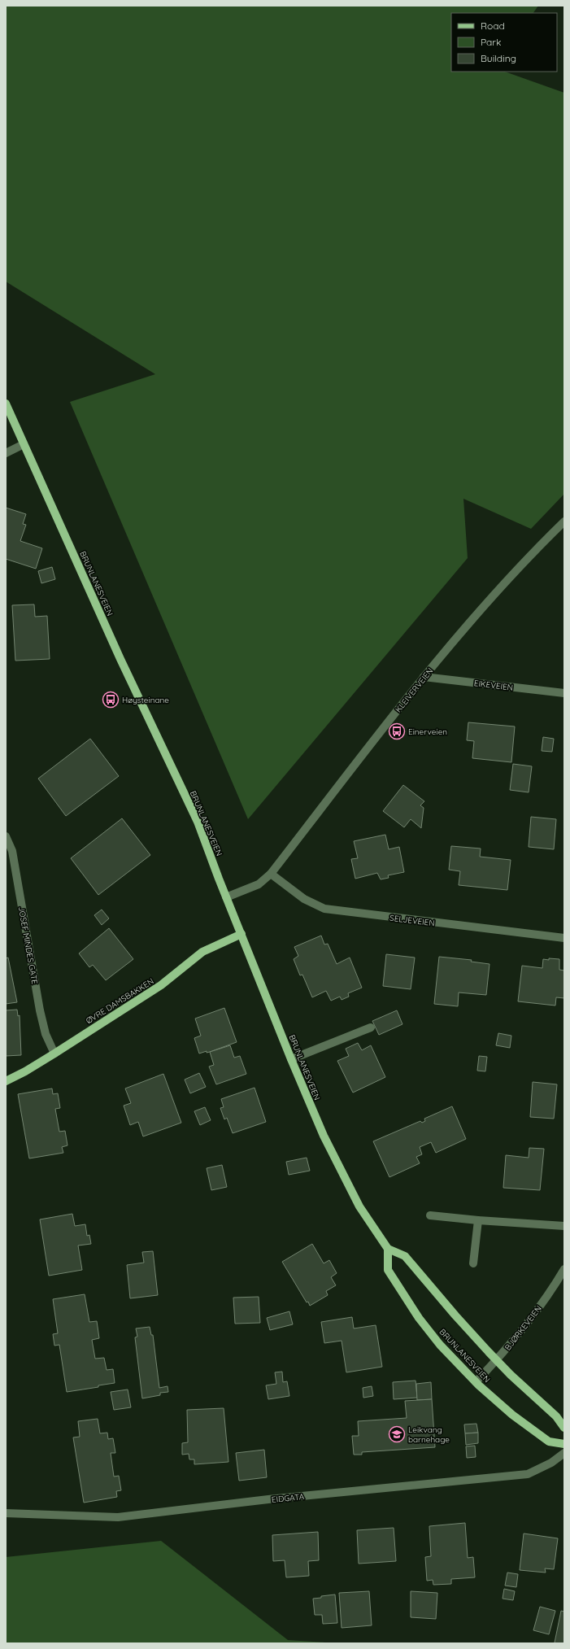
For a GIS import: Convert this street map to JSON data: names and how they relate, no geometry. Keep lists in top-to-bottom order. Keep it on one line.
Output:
{"streets":{"main road":["BRUNLANESVEIEN","ØVRE DAMSBAKKEN"],"street":["EIKEVEIEN","KLEIVERVEIEN","SELJEVEIEN","JOSEF MINDES GATE","BJØRKEVEIEN","EIDGATA"]},"crossings":[["BRUNLANESVEIEN","KLEIVERVEIEN"],["BRUNLANESVEIEN","ØVRE DAMSBAKKEN"],["BRUNLANESVEIEN","BJØRKEVEIEN"],["EIKEVEIEN","KLEIVERVEIEN"],["KLEIVERVEIEN","SELJEVEIEN"],["JOSEF MINDES GATE","ØVRE DAMSBAKKEN"]],"places":{"bus stop":["Høysteinane","Einerveien"],"school or university":["Leikvang barnehage"]},"legend":["Road","Park","Building"]}
